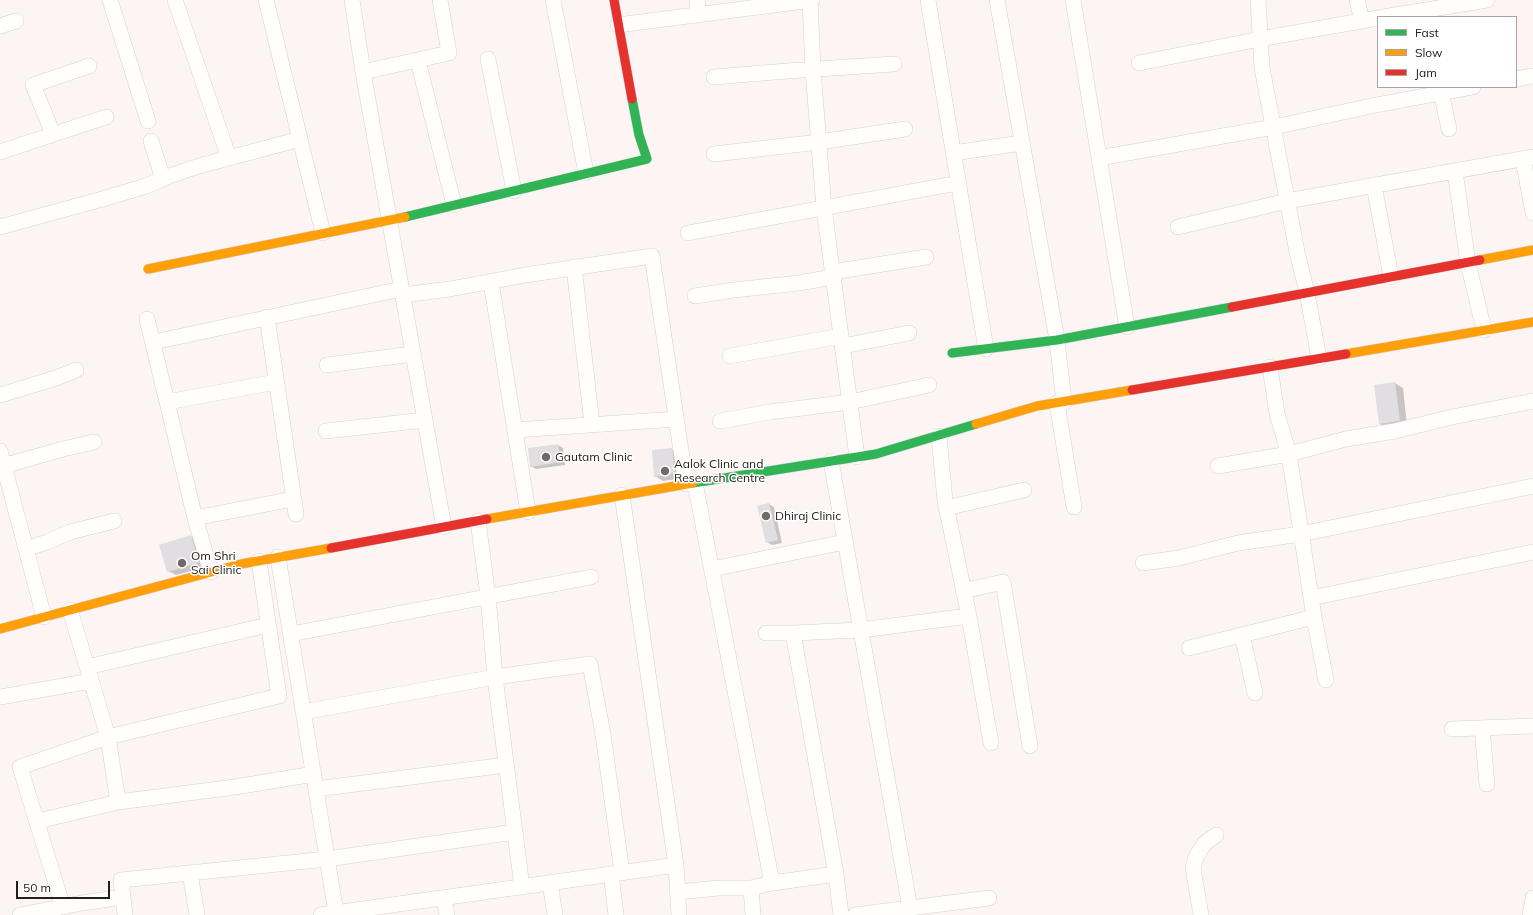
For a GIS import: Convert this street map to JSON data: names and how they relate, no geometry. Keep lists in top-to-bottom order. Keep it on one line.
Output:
{"places":["Gautam Clinic","Aalok Clinic and Research Centre","Dhiraj Clinic","Om Shri Sai Clinic"],"legend":["Fast","Slow","Jam"],"scale_bar":"50 m"}
